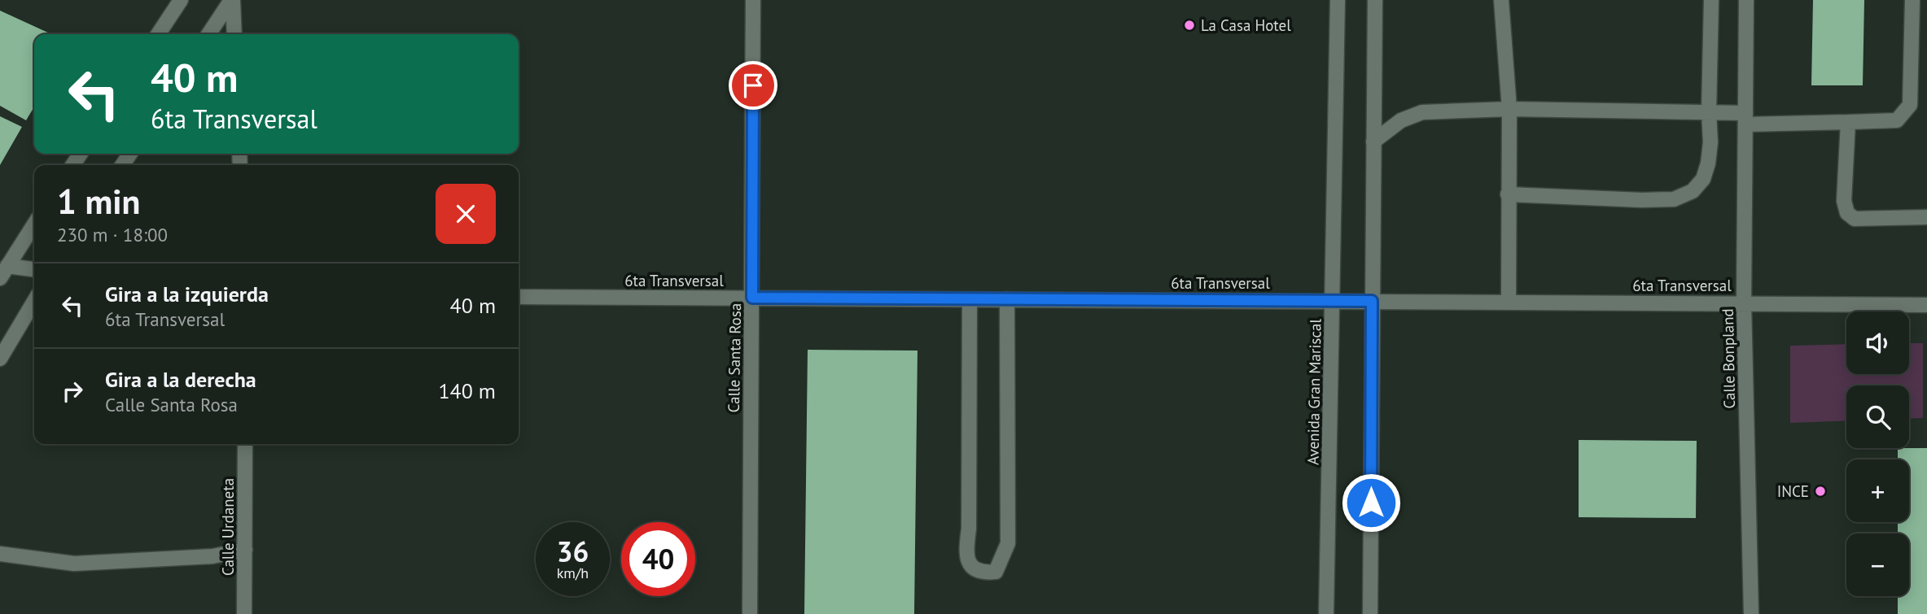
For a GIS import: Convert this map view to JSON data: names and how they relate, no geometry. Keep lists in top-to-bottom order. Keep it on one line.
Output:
{"streets":{"street":["6ta Transversal","Calle Santa Rosa","Calle Bonpland","Avenida Gran Mariscal","Calle Urdaneta"]},"crossings":[["6ta Transversal","Calle Santa Rosa"],["6ta Transversal","Calle Bonpland"],["6ta Transversal","Avenida Gran Mariscal"]],"places":["La Casa Hotel","INCE"],"page":{"turn":["40 m","6ta Transversal"],"heading":["1 min","230 m · 18:00"],"list":[{"name":"Gira a la izquierda","note":"6ta Transversal","value":"40 m"},{"name":"Gira a la derecha","note":"Calle Santa Rosa","value":"140 m"}],"map_buttons":["+","−"],"speed":"36 km/h","limit":"40"}}
